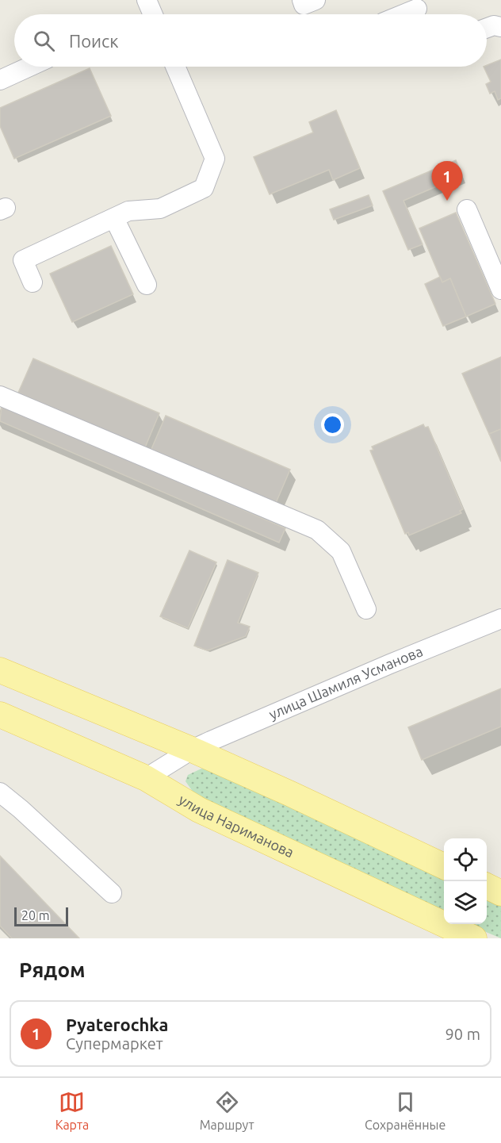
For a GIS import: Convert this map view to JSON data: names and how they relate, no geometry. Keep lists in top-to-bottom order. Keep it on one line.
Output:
{"streets":{"main road":["улица Нариманова"],"street":["улица Шамиля Усманова"]},"crossings":[["улица Шамиля Усманова","улица Нариманова"]],"scale_bar":"20 m","page":{"search":"Поиск","pins":"1","scale":"20 m","heading":"Рядом","list":[{"mark":"1","name":"Pyaterochka","note":"Супермаркет","value":"90 m"}],"nav":["Карта","Маршрут","Сохранённые"]}}
